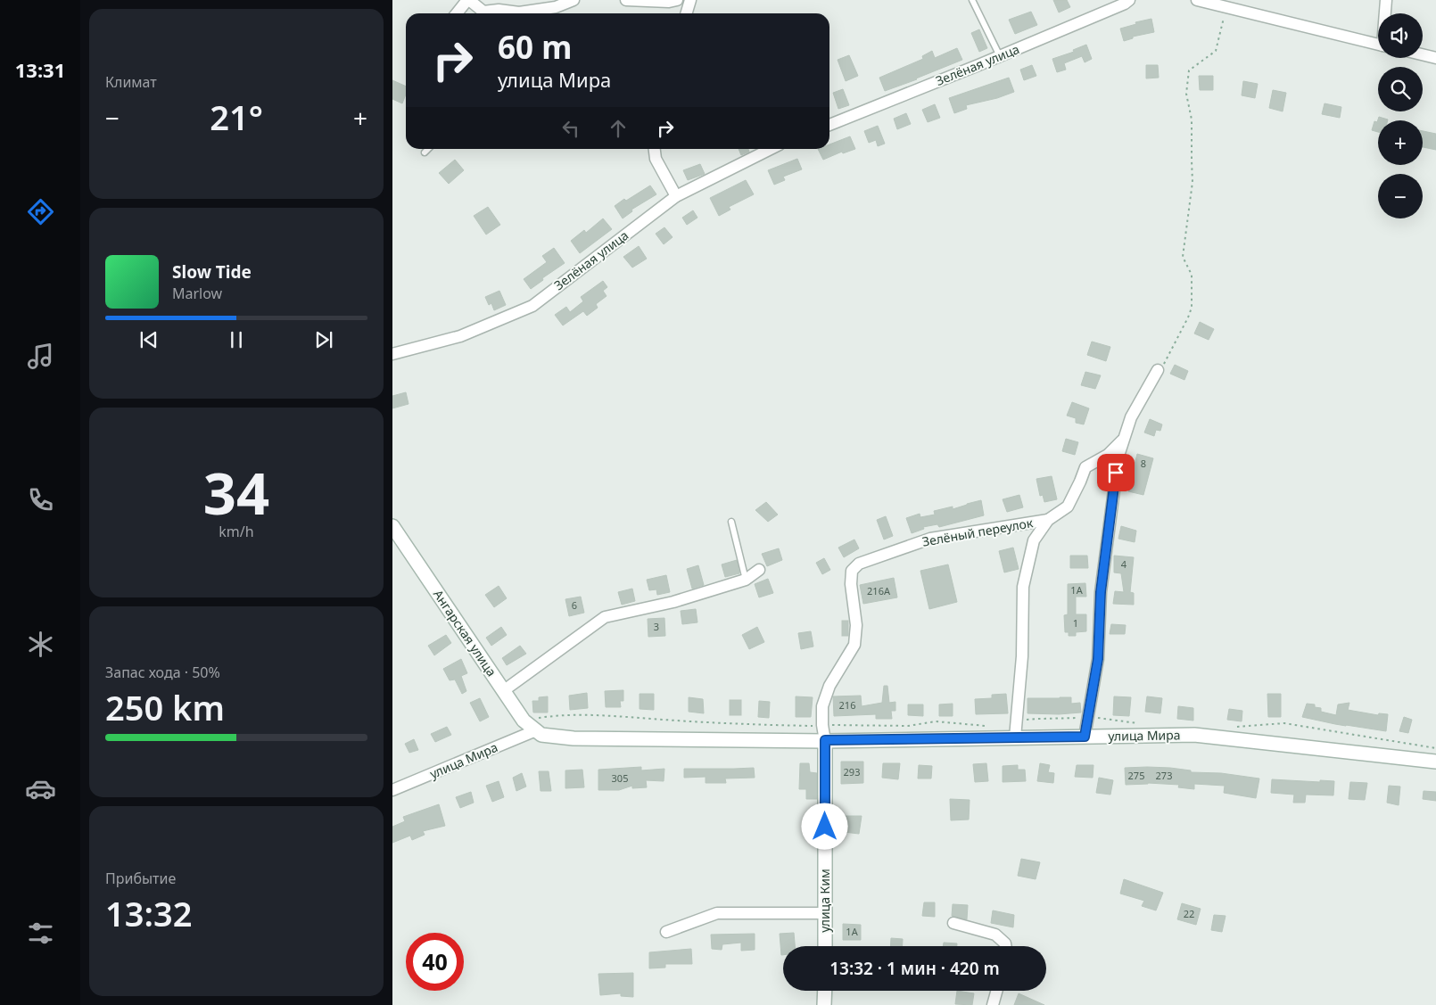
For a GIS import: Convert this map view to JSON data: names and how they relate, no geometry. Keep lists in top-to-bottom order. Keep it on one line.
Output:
{"streets":{"street":["Зелёная улица","Зелёный переулок","Ангарская улица","улица Мира","улица Ким"]},"crossings":[["Зелёный переулок","улица Мира"],["Зелёный переулок","улица Ким"],["Ангарская улица","улица Мира"],["улица Мира","улица Ким"]],"house_numbers":["8","4","1А","216А","6","1","3","216","293","275","273","305","22","1А"],"page":{"tabs":"13:31","tile":["Климат",["34","km/h"],["Запас хода · 50%","250 km"],["Прибытие","13:32"]],"map_buttons":["+","−"],"turn":["60 m","улица Мира"],"heat":["−","21°","+"],"song":["Slow Tide","Marlow"],"limit":"40","trip":"13:32 · 1 мин · 420 m"}}
